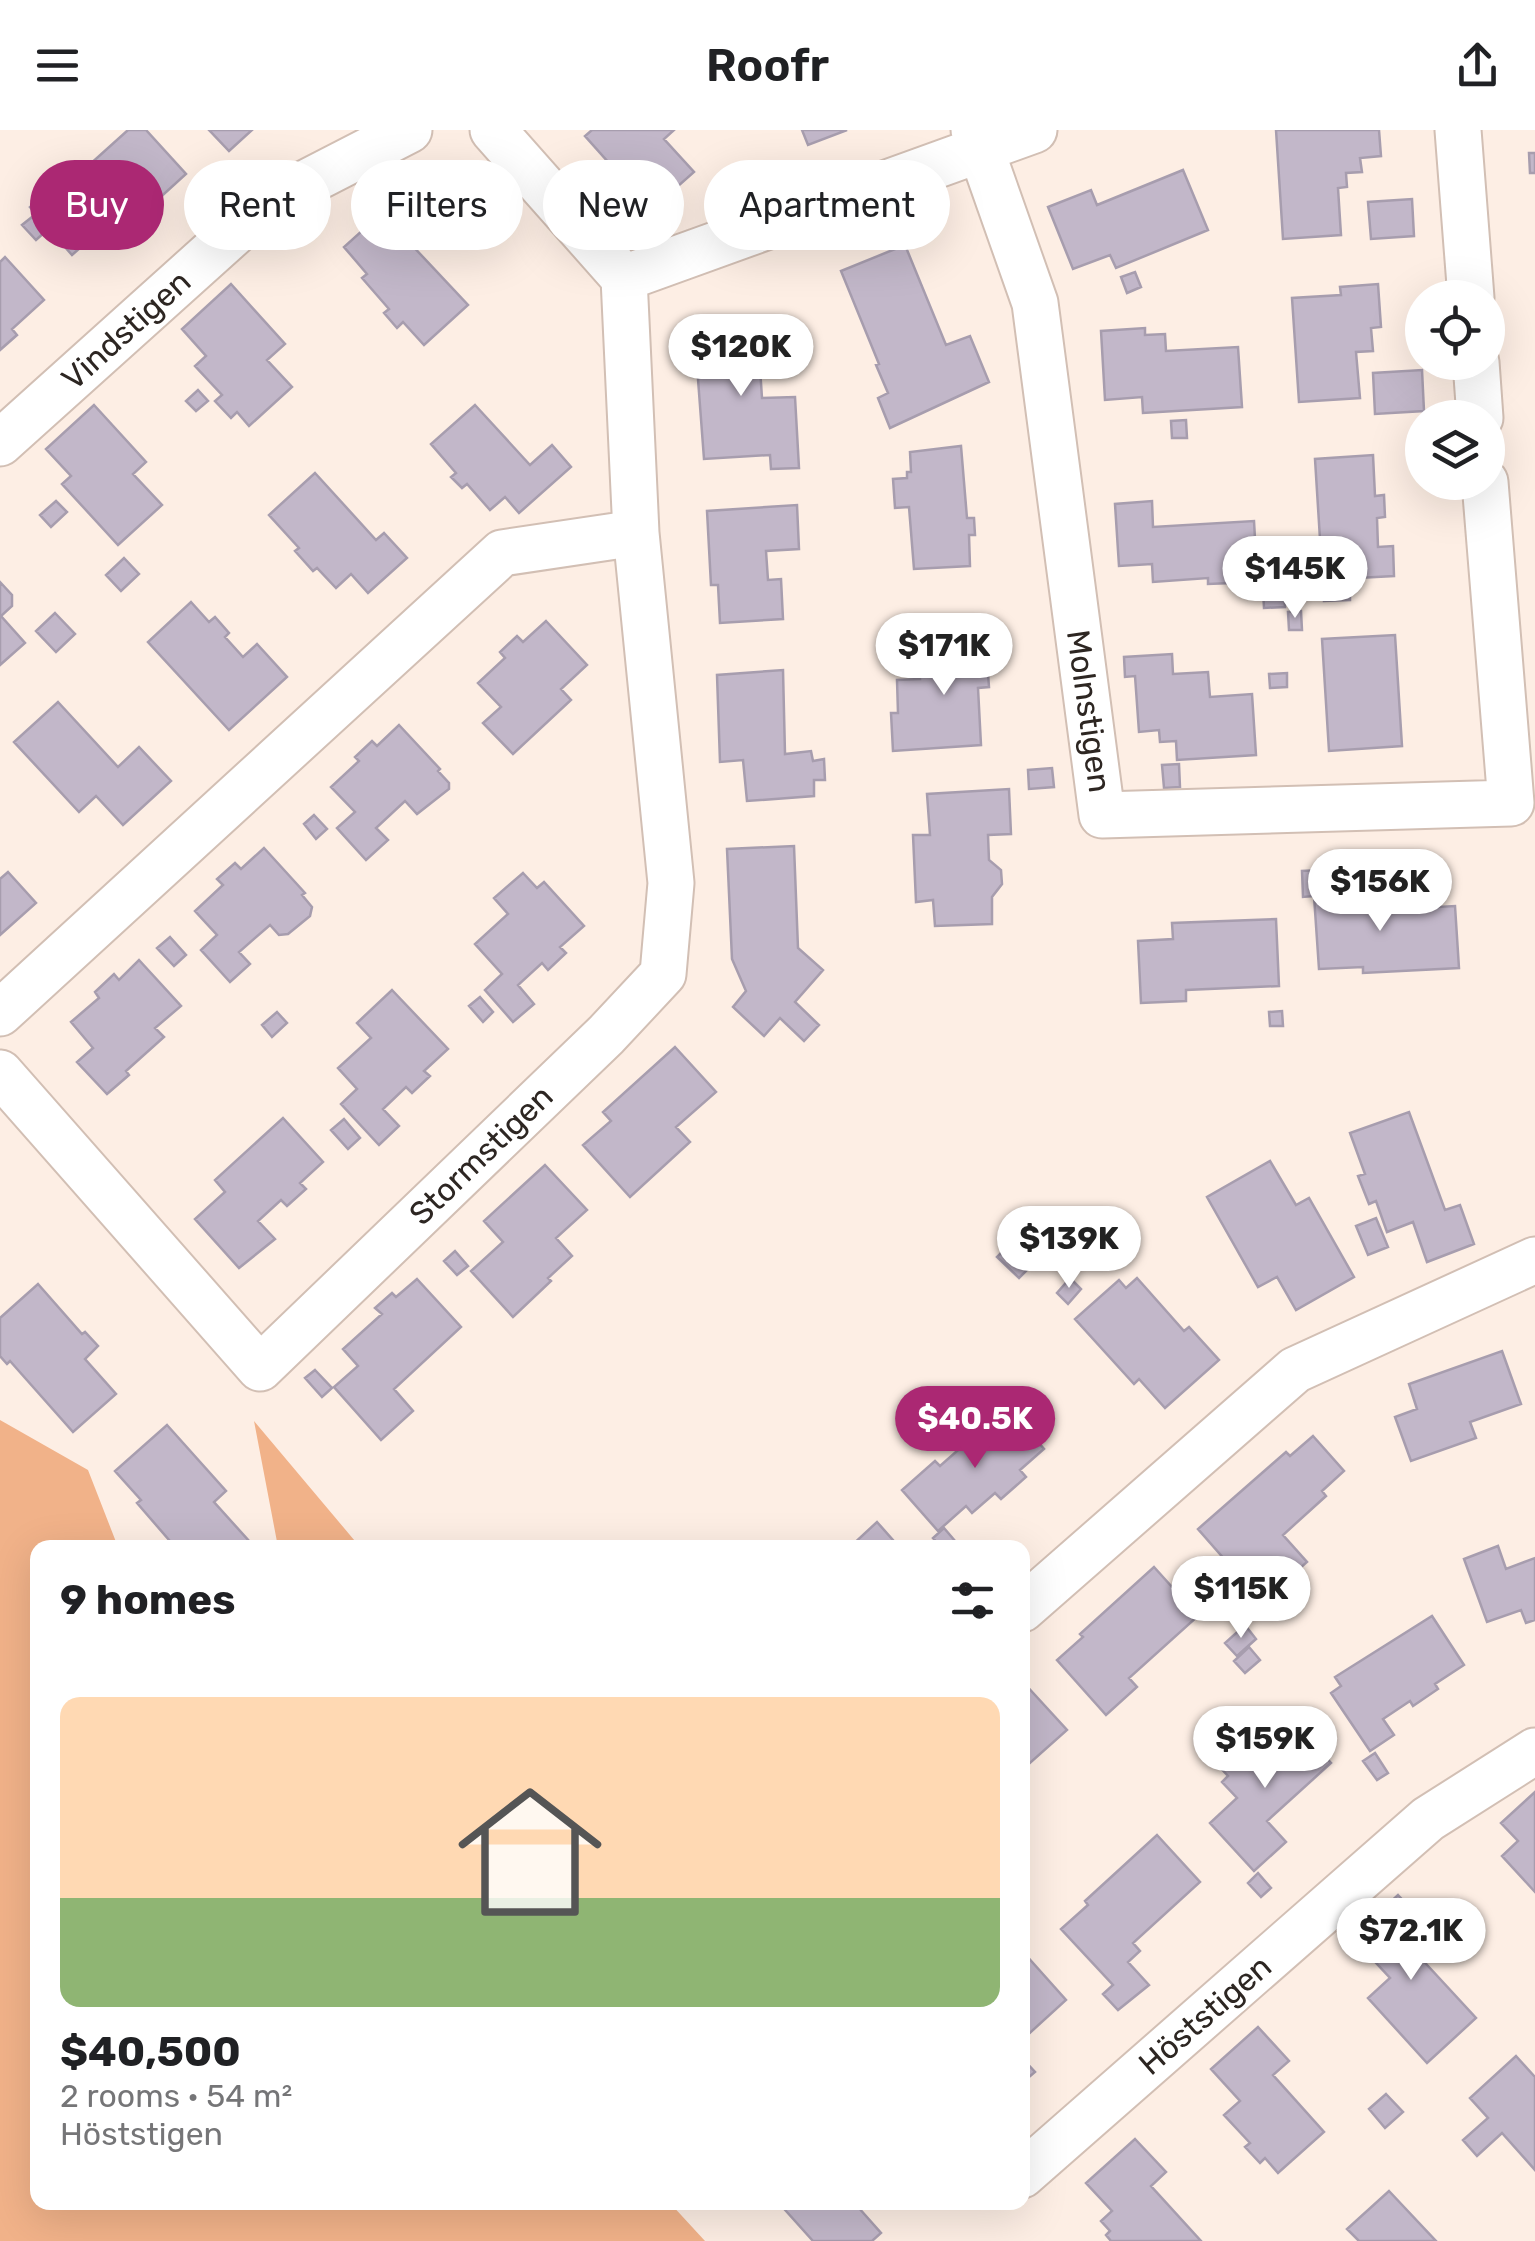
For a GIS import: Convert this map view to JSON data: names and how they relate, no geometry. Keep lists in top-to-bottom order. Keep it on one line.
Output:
{"streets":{"street":["Vindstigen","Molnstigen","Stormstigen","Höststigen"]},"page":{"header":"Roofr","chip":["Buy","Rent","Filters","New","Apartment"],"price":["$120K","$145K","$171K","$156K","$139K","$40.5K","$115K","$159K","$72.1K"],"heading":"9 homes","list":[{"name":"$40,500","note":"2 rooms · 54 m² · Höststigen"}]}}
